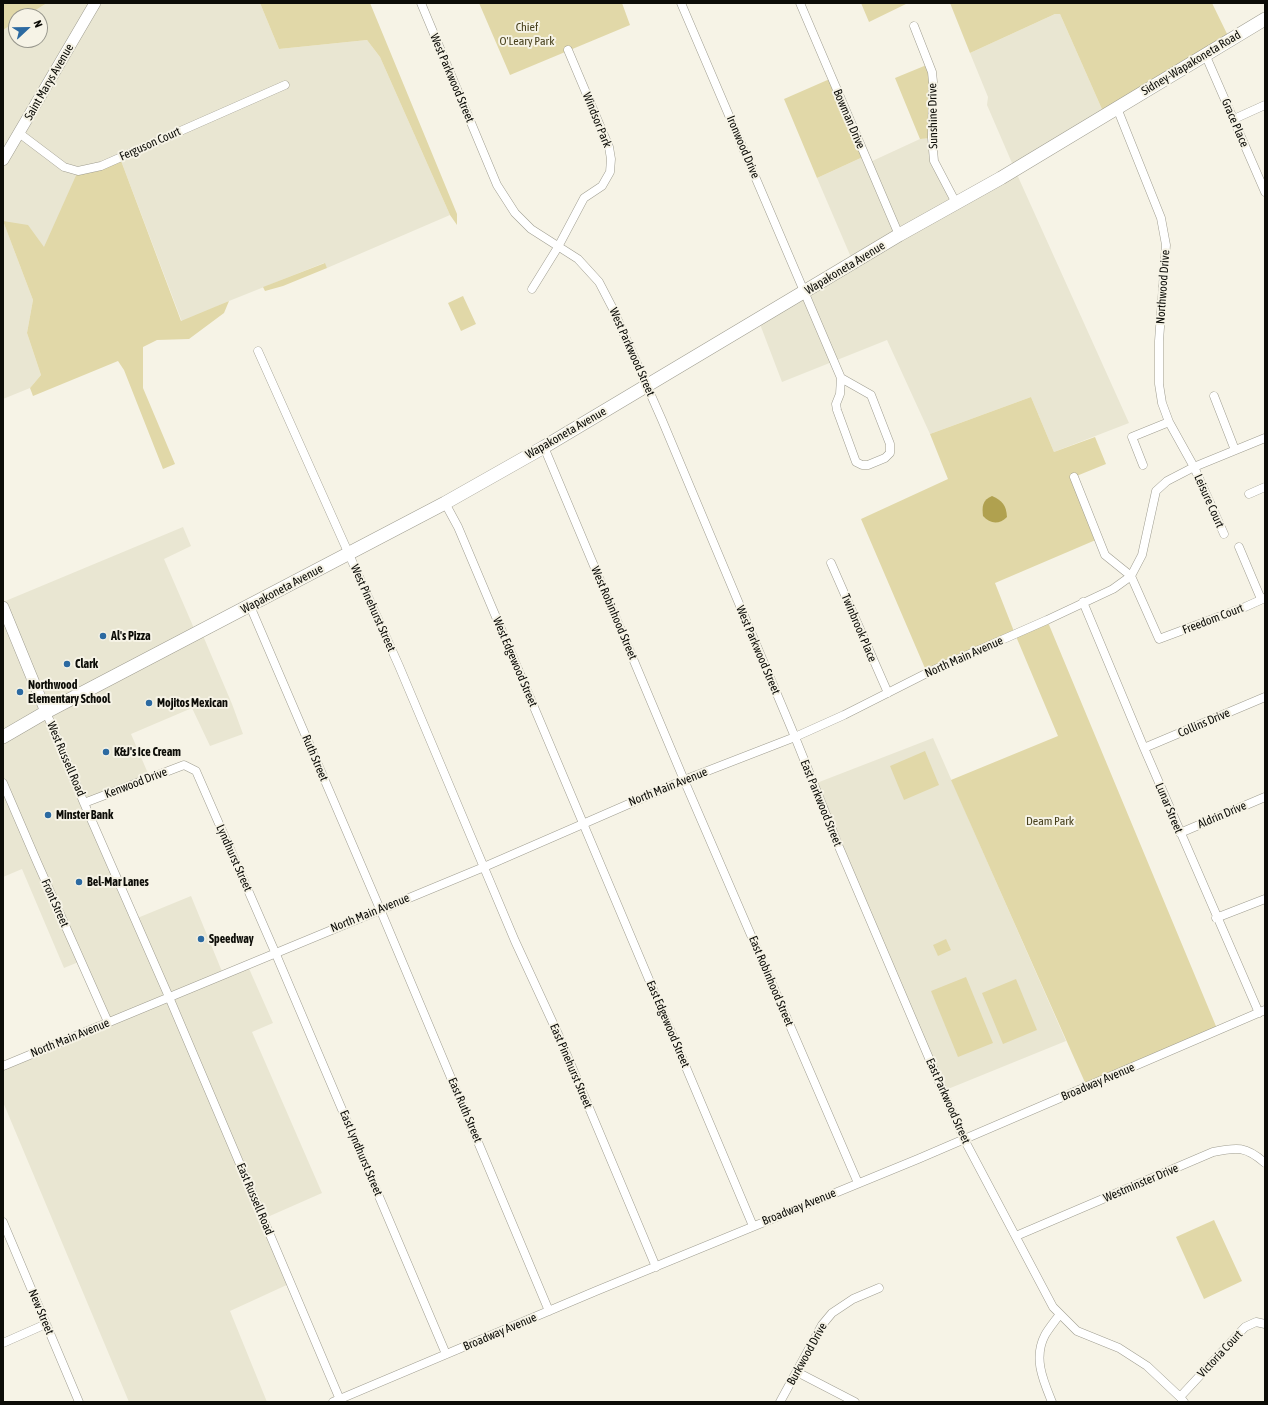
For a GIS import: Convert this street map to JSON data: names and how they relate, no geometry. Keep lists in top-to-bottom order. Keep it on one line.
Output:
{"streets":{"main road":["Sidney-Wapakoneta Road","Saint Marys Avenue","Wapakoneta Avenue","West Russell Road"],"street":["West Parkwood Street","Sunshine Drive","Bowman Drive","Windsor Park","Grace Place","Ferguson Court","Ironwood Drive","Northwood Drive","Leisure Court","West Pinehurst Street","West Robinhood Street","Freedom Court","Twinbrook Place","North Main Avenue","West Edgewood Street","Collins Drive","Ruth Street","Kenwood Drive","East Parkwood Street","Lunar Street","Aldrin Drive","Lyndhurst Street","Front Street","East Robinhood Street","East Edgewood Street","East Pinehurst Street","Broadway Avenue","East Ruth Street","East Lyndhurst Street","Westminster Drive","East Russell Road","New Street","Burkwood Drive","Victoria Court"]},"crossings":[["Sidney-Wapakoneta Road","Grace Place"],["Sidney-Wapakoneta Road","Wapakoneta Avenue"],["Sidney-Wapakoneta Road","Northwood Drive"],["West Parkwood Street","Windsor Park"],["West Parkwood Street","Wapakoneta Avenue"],["West Parkwood Street","North Main Avenue"],["West Parkwood Street","East Parkwood Street"],["Saint Marys Avenue","Ferguson Court"],["Sunshine Drive","Wapakoneta Avenue"],["Bowman Drive","Wapakoneta Avenue"],["Ironwood Drive","Wapakoneta Avenue"],["Wapakoneta Avenue","Northwood Drive"],["Wapakoneta Avenue","West Pinehurst Street"],["Wapakoneta Avenue","West Robinhood Street"],["Wapakoneta Avenue","West Edgewood Street"],["Wapakoneta Avenue","Ruth Street"],["Wapakoneta Avenue","West Russell Road"],["Northwood Drive","Leisure Court"],["Northwood Drive","North Main Avenue"],["Leisure Court","North Main Avenue"],["West Pinehurst Street","North Main Avenue"],["West Pinehurst Street","East Pinehurst Street"],["West Robinhood Street","North Main Avenue"],["West Robinhood Street","East Robinhood Street"],["Freedom Court","North Main Avenue"],["Twinbrook Place","North Main Avenue"],["North Main Avenue","West Edgewood Street"],["North Main Avenue","Ruth Street"],["North Main Avenue","West Russell Road"],["North Main Avenue","East Parkwood Street"],["North Main Avenue","Lunar Street"],["North Main Avenue","Lyndhurst Street"],["North Main Avenue","Front Street"],["North Main Avenue","East Robinhood Street"],["North Main Avenue","East Edgewood Street"],["North Main Avenue","East Pinehurst Street"],["North Main Avenue","East Ruth Street"],["North Main Avenue","East Lyndhurst Street"],["North Main Avenue","East Russell Road"],["West Edgewood Street","East Edgewood Street"],["Collins Drive","Lunar Street"],["Ruth Street","East Ruth Street"],["West Russell Road","Kenwood Drive"],["West Russell Road","East Russell Road"],["Kenwood Drive","Lyndhurst Street"],["East Parkwood Street","Broadway Avenue"],["East Parkwood Street","Westminster Drive"],["East Parkwood Street","Victoria Court"],["Lunar Street","Aldrin Drive"],["Lunar Street","Broadway Avenue"],["Lyndhurst Street","East Lyndhurst Street"],["East Robinhood Street","Broadway Avenue"],["East Edgewood Street","Broadway Avenue"],["East Pinehurst Street","Broadway Avenue"],["Broadway Avenue","East Ruth Street"],["Broadway Avenue","East Lyndhurst Street"],["Broadway Avenue","East Russell Road"]],"parks":["Chief O'Leary Park","Deam Park"],"places":["Al's Pizza","Clark","Northwood Elementary School","Mojitos Mexican","K&J's Ice Cream","Minster Bank","Bel-Mar Lanes","Speedway"],"north":"right"}
